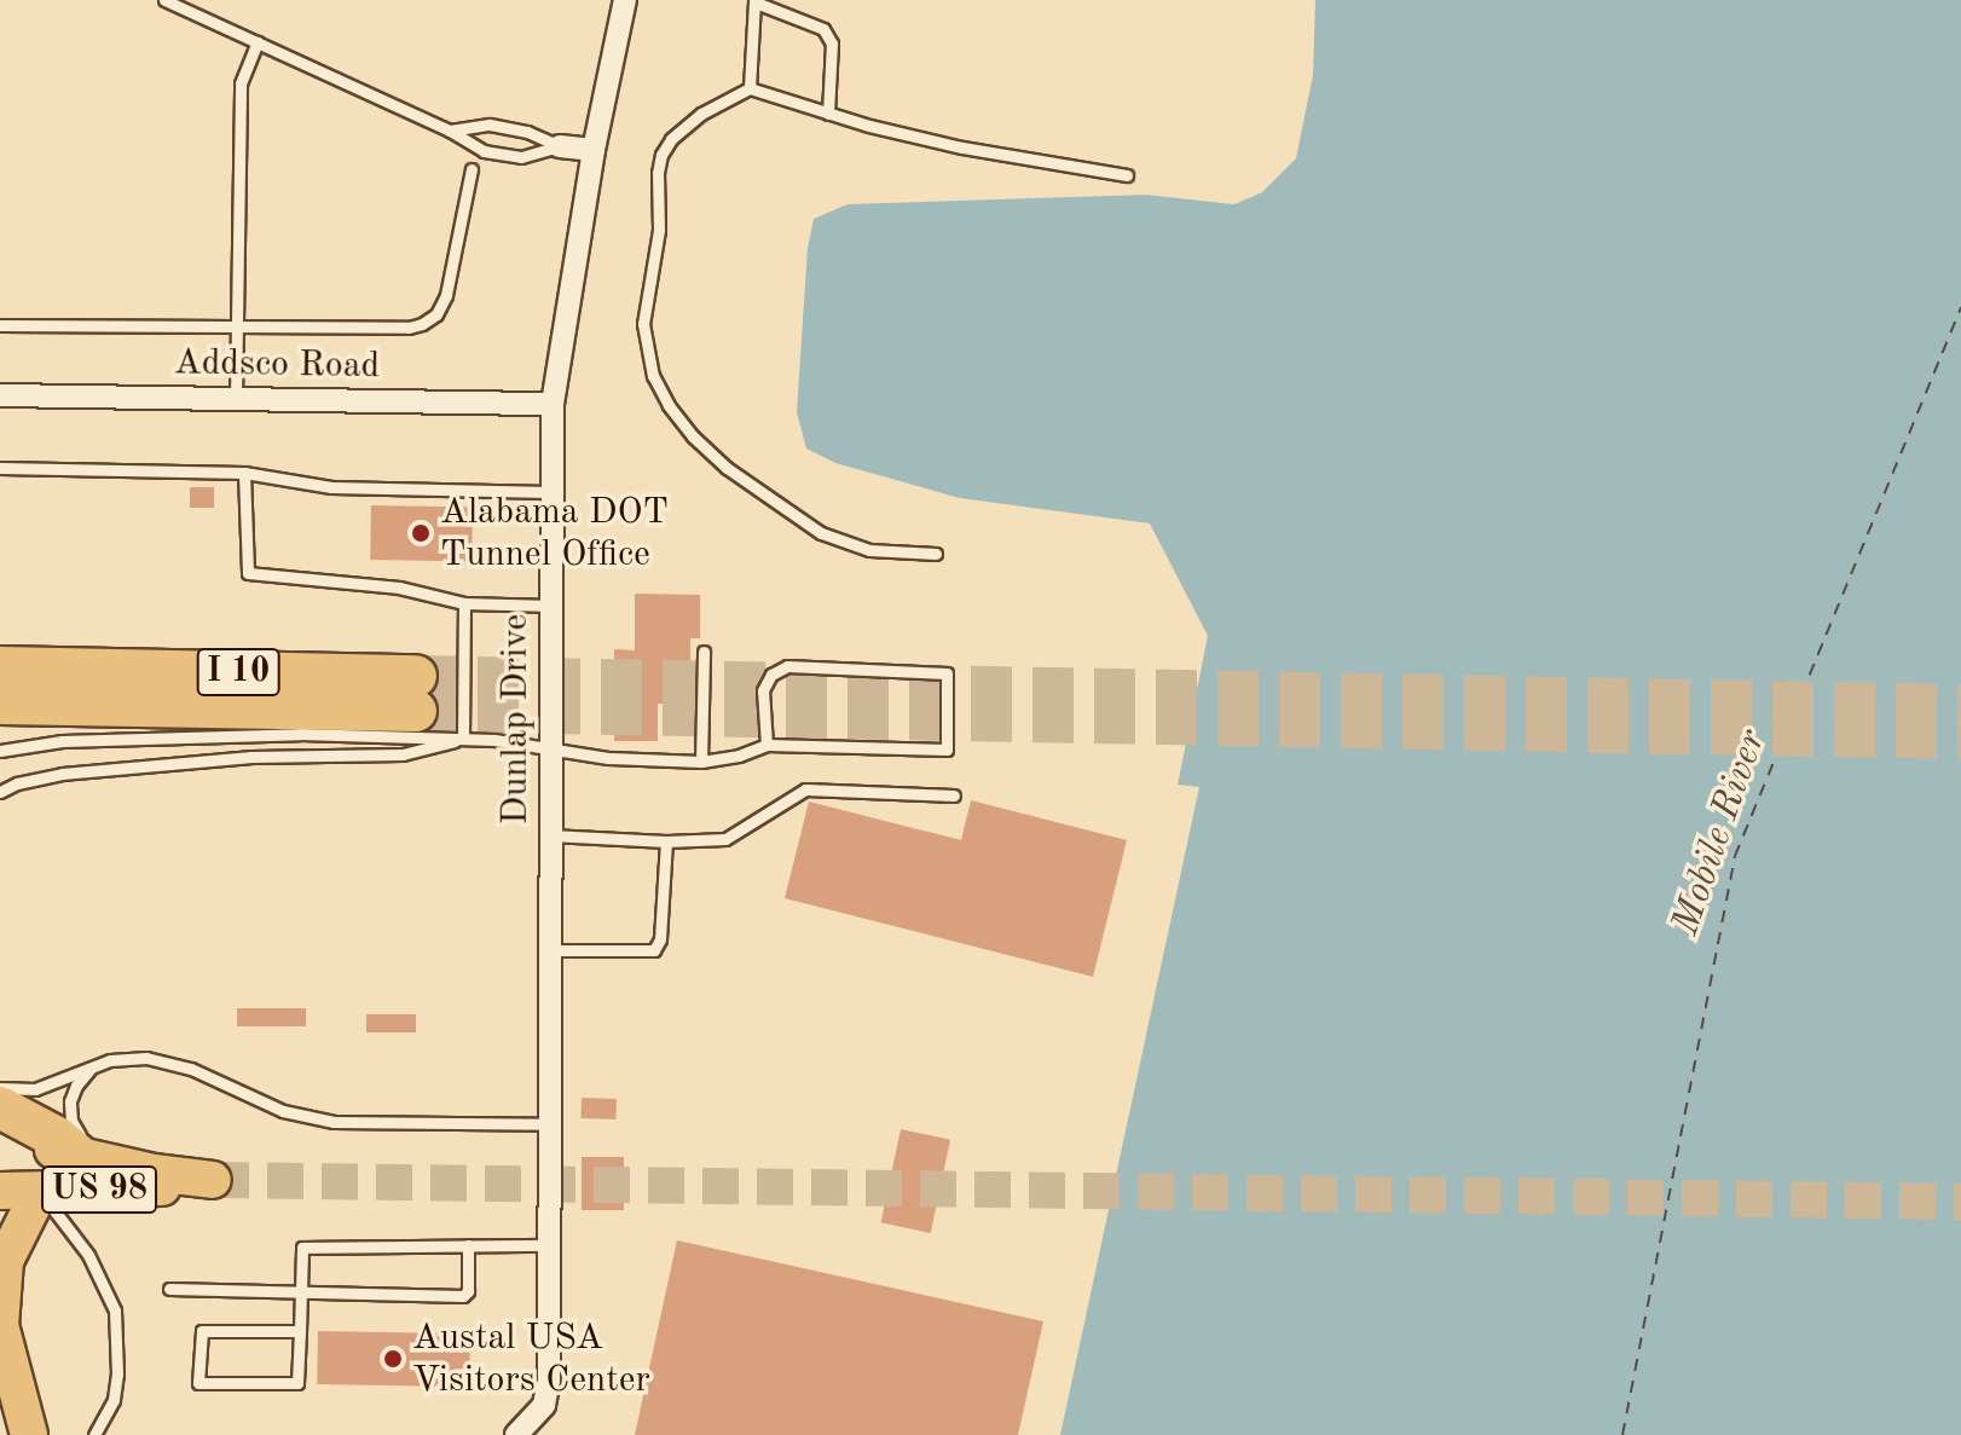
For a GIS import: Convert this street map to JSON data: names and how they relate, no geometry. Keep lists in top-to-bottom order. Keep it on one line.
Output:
{"streets":{"highway":["I 10"],"main road":["US 98"],"street":["Addsco Road","Dunlap Drive"]},"crossings":[["Addsco Road","Dunlap Drive"]],"water":["Mobile River"],"places":["Alabama DOT Tunnel Office","Austal USA Visitors Center"]}
